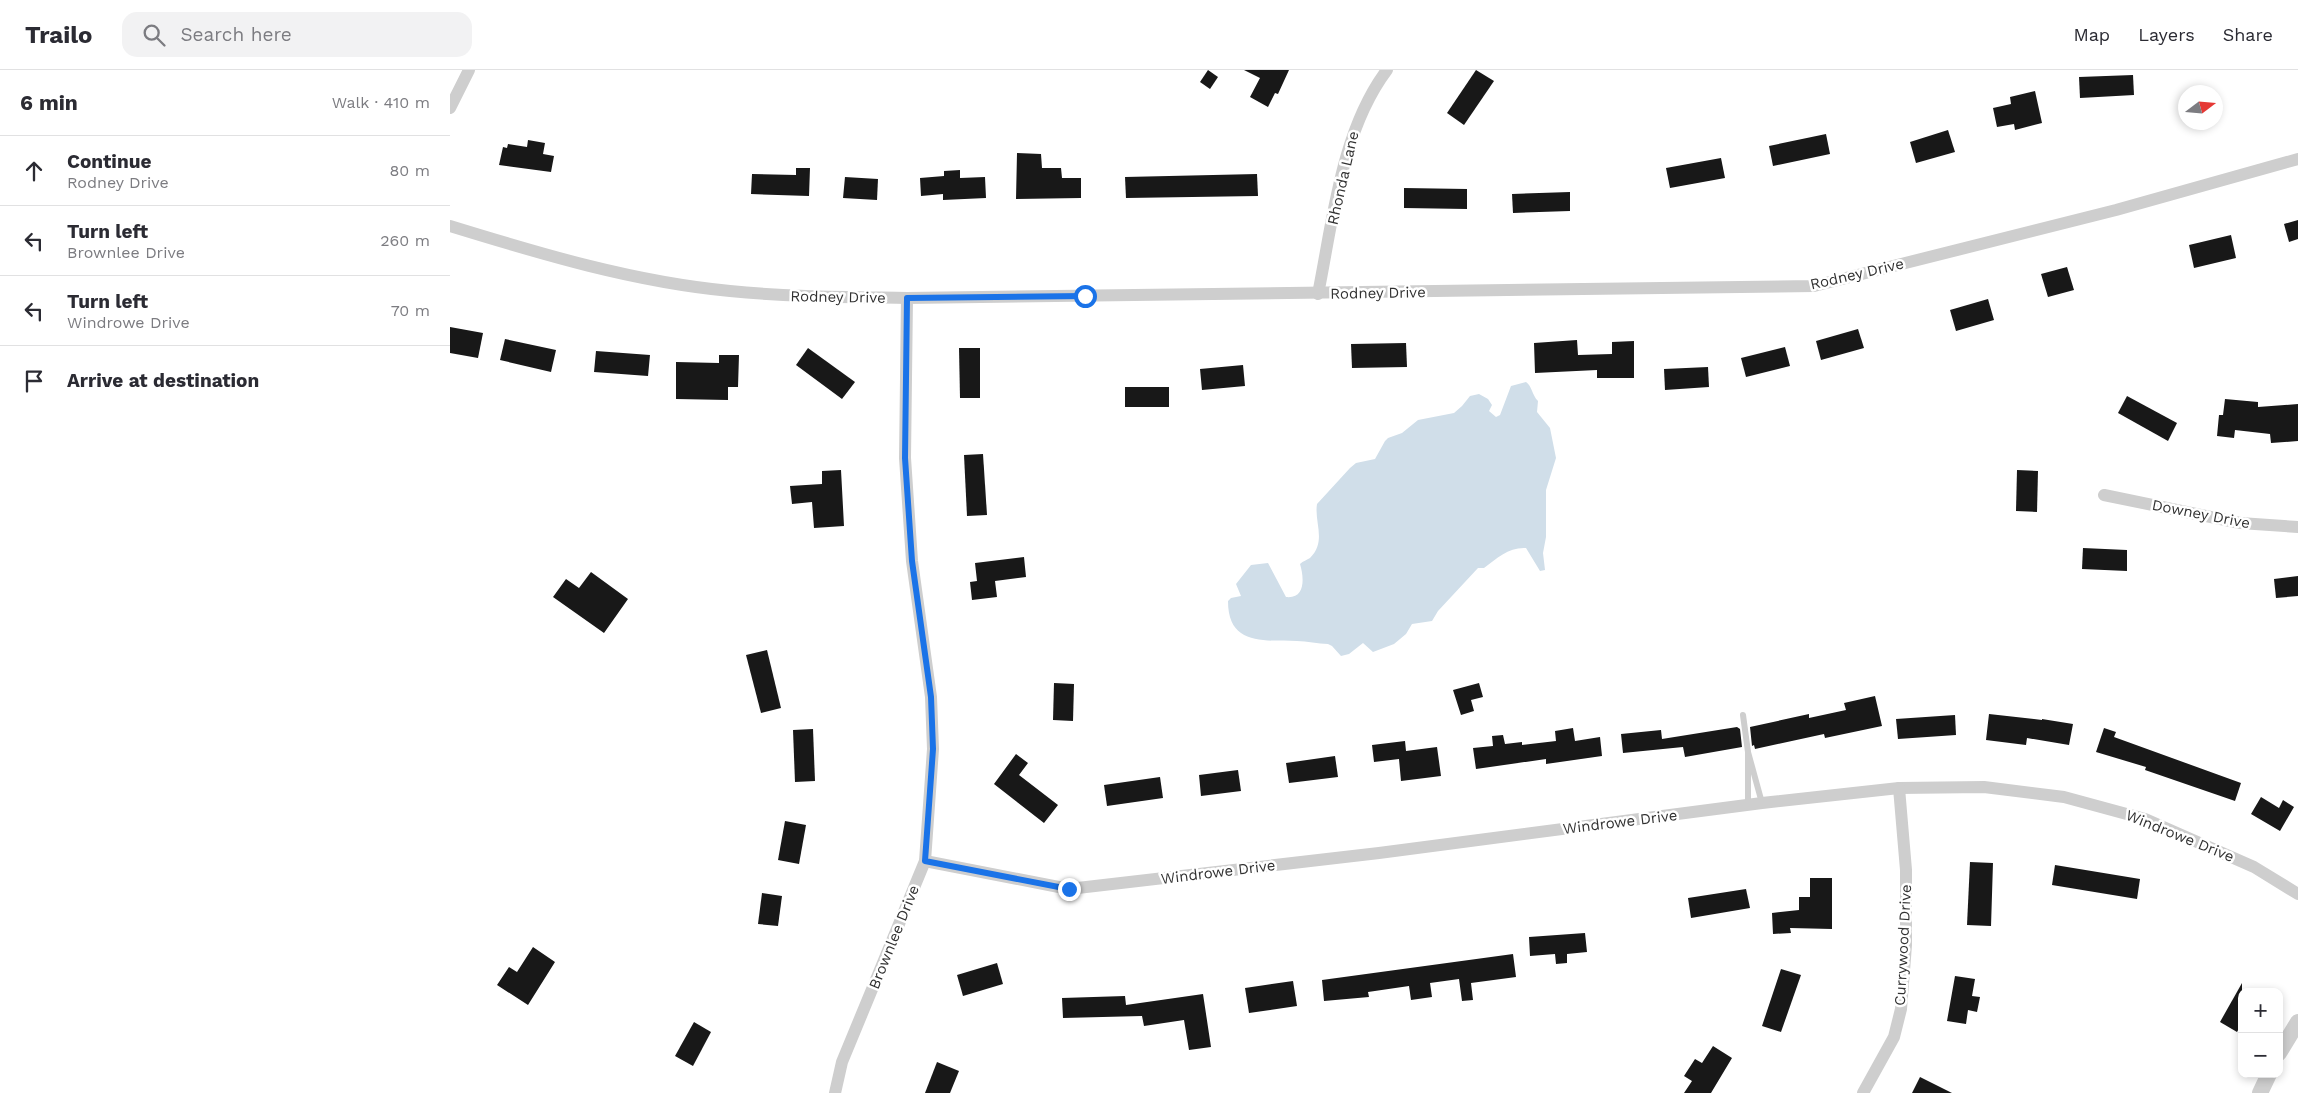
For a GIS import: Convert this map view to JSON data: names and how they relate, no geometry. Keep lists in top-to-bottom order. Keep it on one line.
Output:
{"streets":{"street":["Rhonda Lane","Rodney Drive","Downey Drive","Windrowe Drive","Brownlee Drive","Currywood Drive"]},"crossings":[["Rhonda Lane","Rodney Drive"],["Rodney Drive","Brownlee Drive"],["Windrowe Drive","Brownlee Drive"],["Windrowe Drive","Currywood Drive"]],"north":"right","page":{"header":"Trailo","search":"Search here","nav":["Map","Layers","Share"],"heading":["6 min","Walk · 410 m"],"list":[["Continue","Rodney Drive","80 m"],["Turn left","Brownlee Drive","260 m"],["Turn left","Windrowe Drive","70 m"],"Arrive at destination"],"map_buttons":["+","−"]}}
